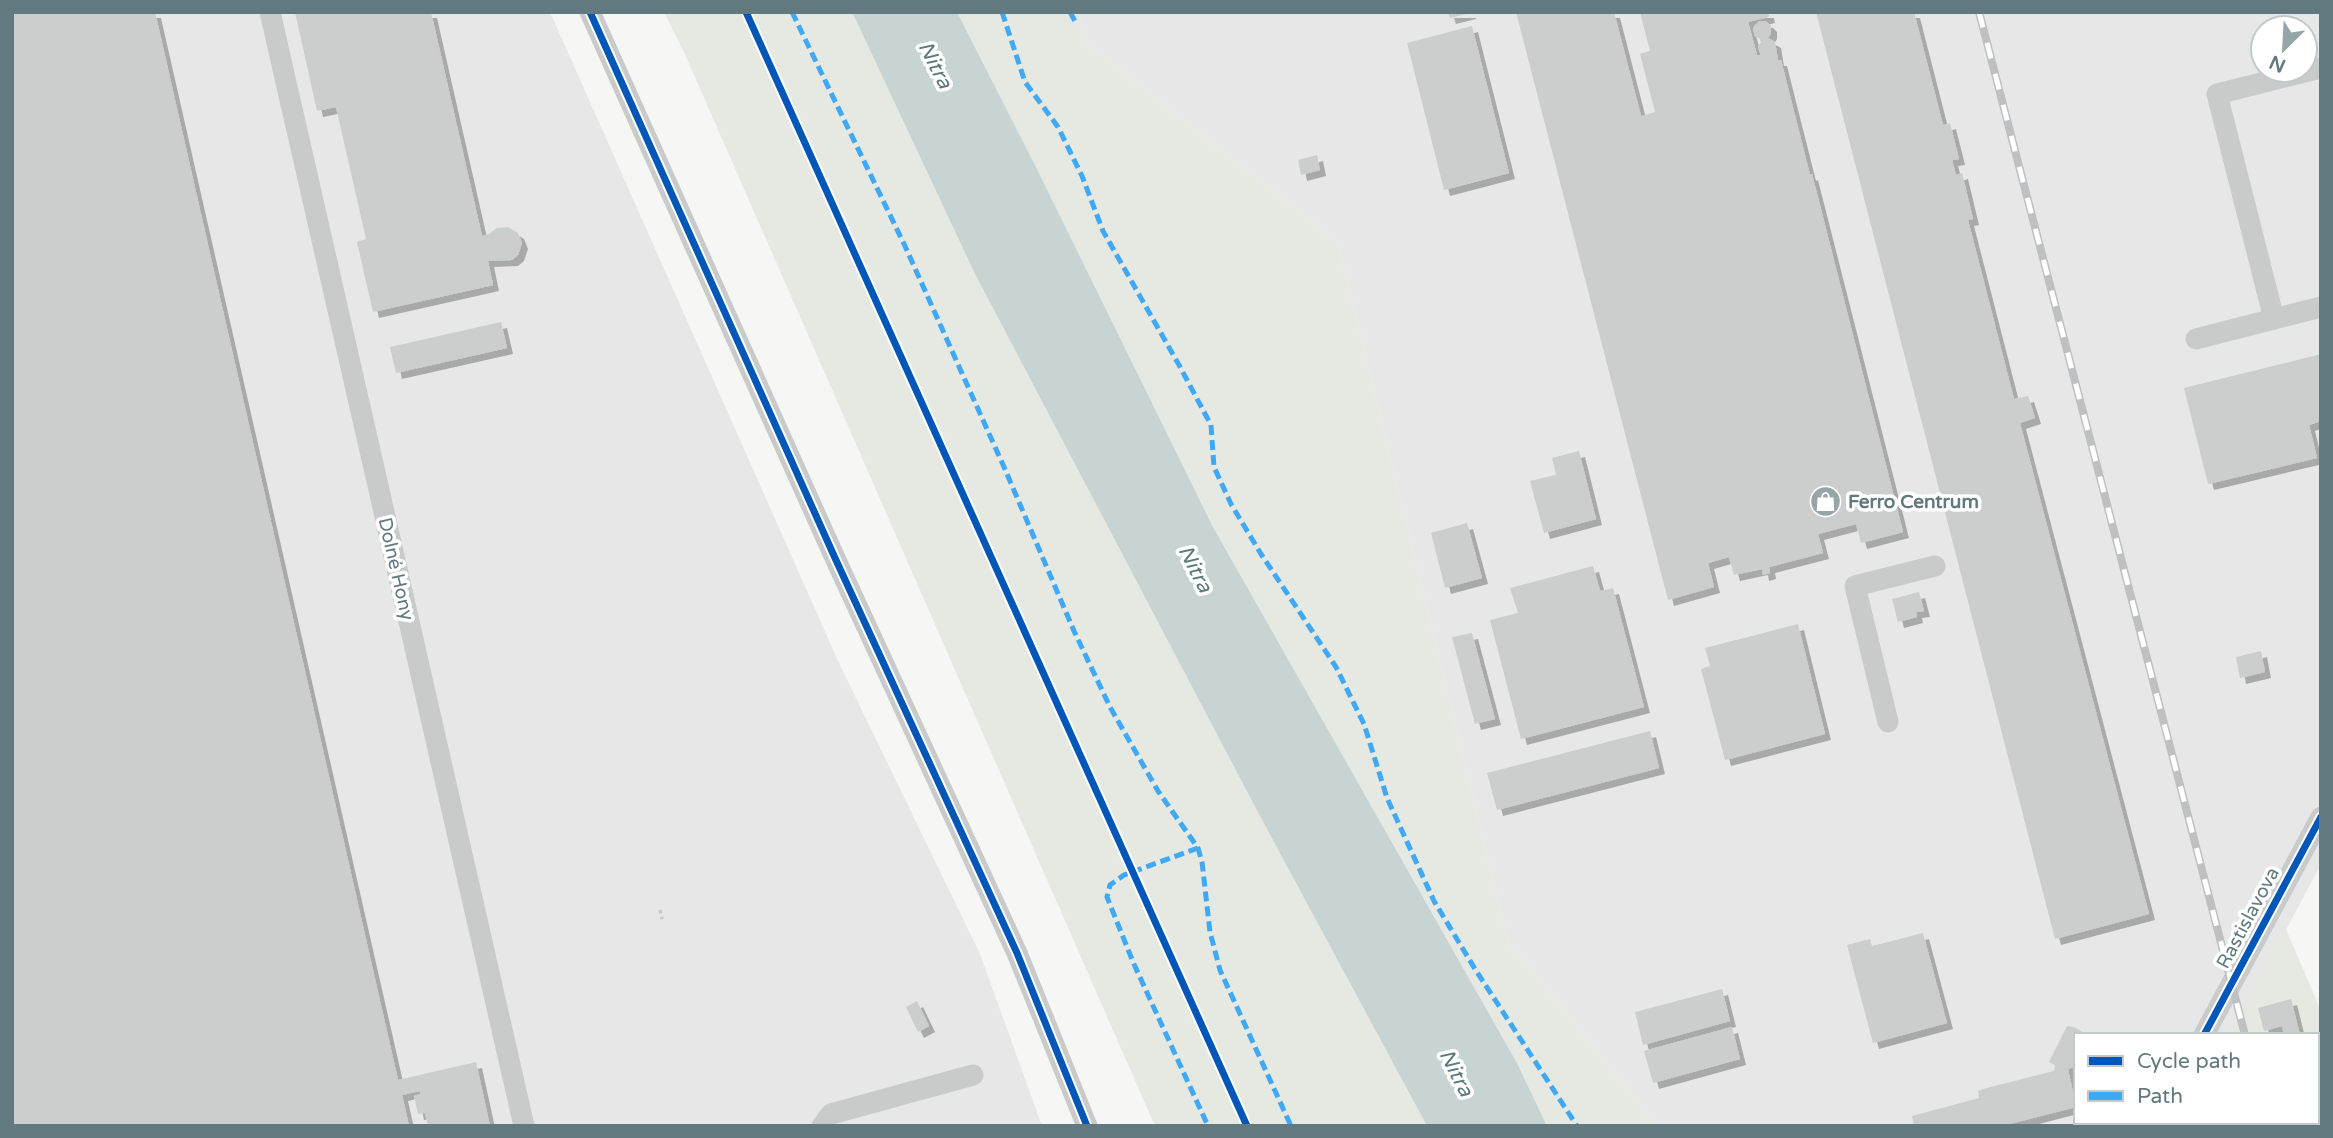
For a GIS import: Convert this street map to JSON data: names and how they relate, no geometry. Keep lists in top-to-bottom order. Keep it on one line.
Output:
{"streets":{"street":["Dolné Hony","Rastislavova"]},"water":["Nitra"],"places":{"shop":["Ferro Centrum"]},"legend":["Cycle path","Path"],"north":"bottom left"}
